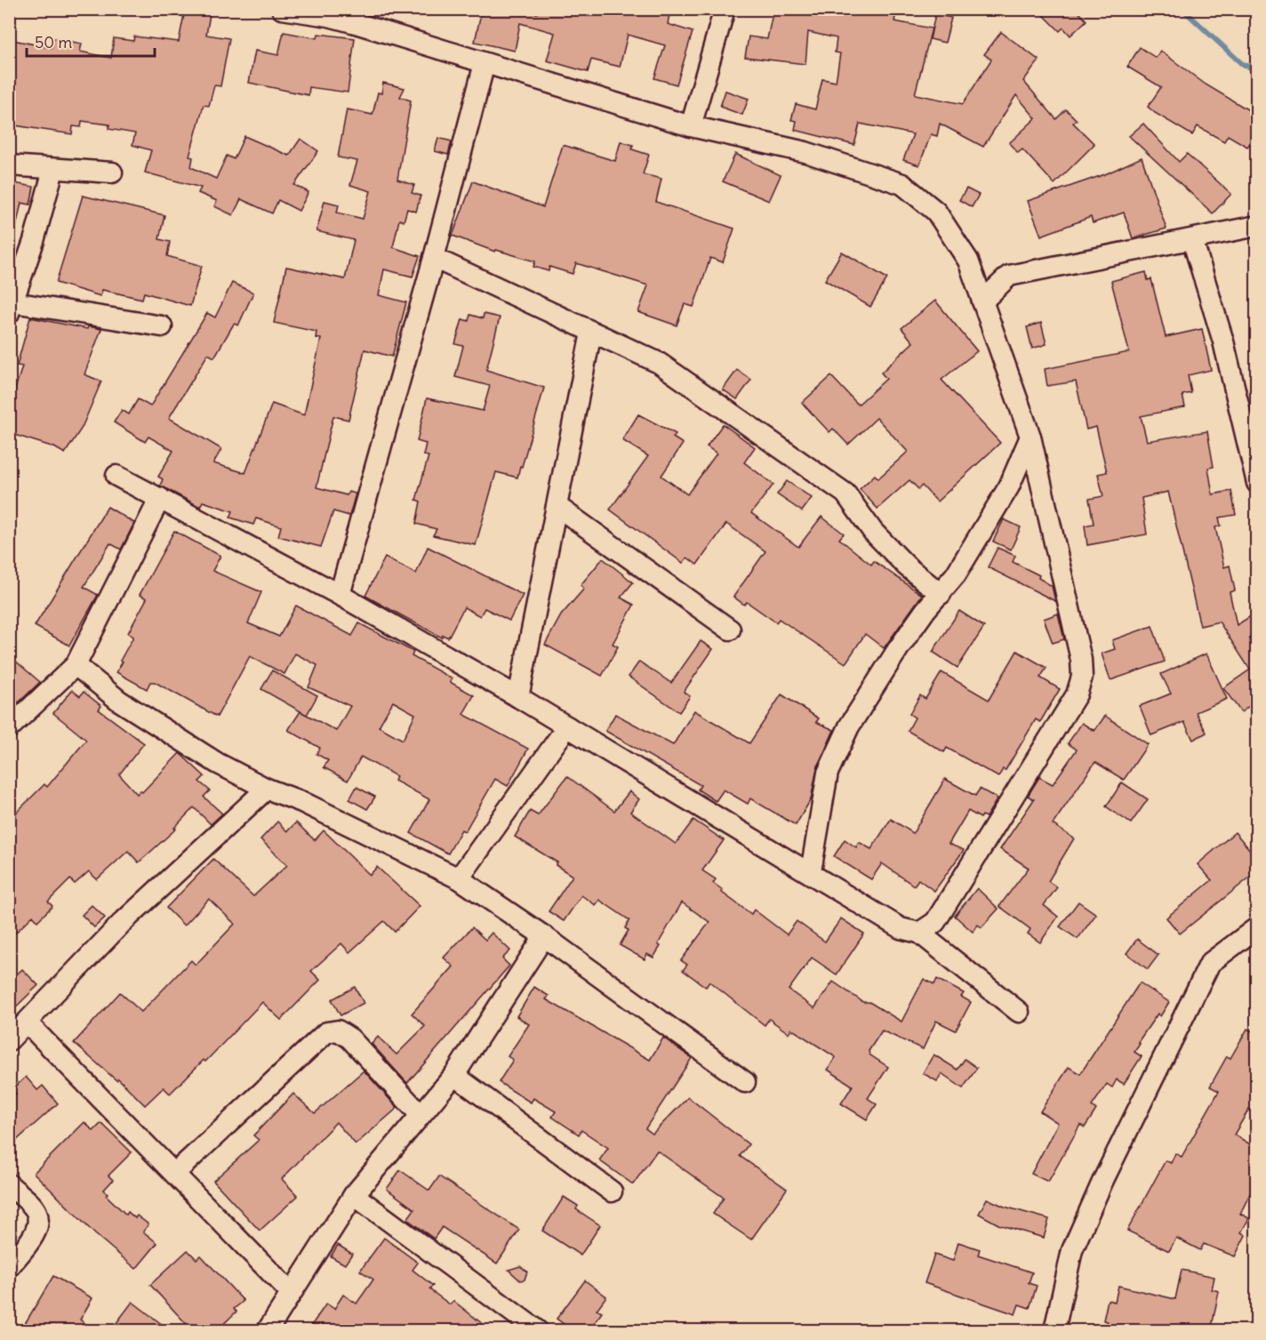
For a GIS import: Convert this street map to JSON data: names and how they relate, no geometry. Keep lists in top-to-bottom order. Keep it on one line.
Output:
{"scale_bar":"50 m"}
